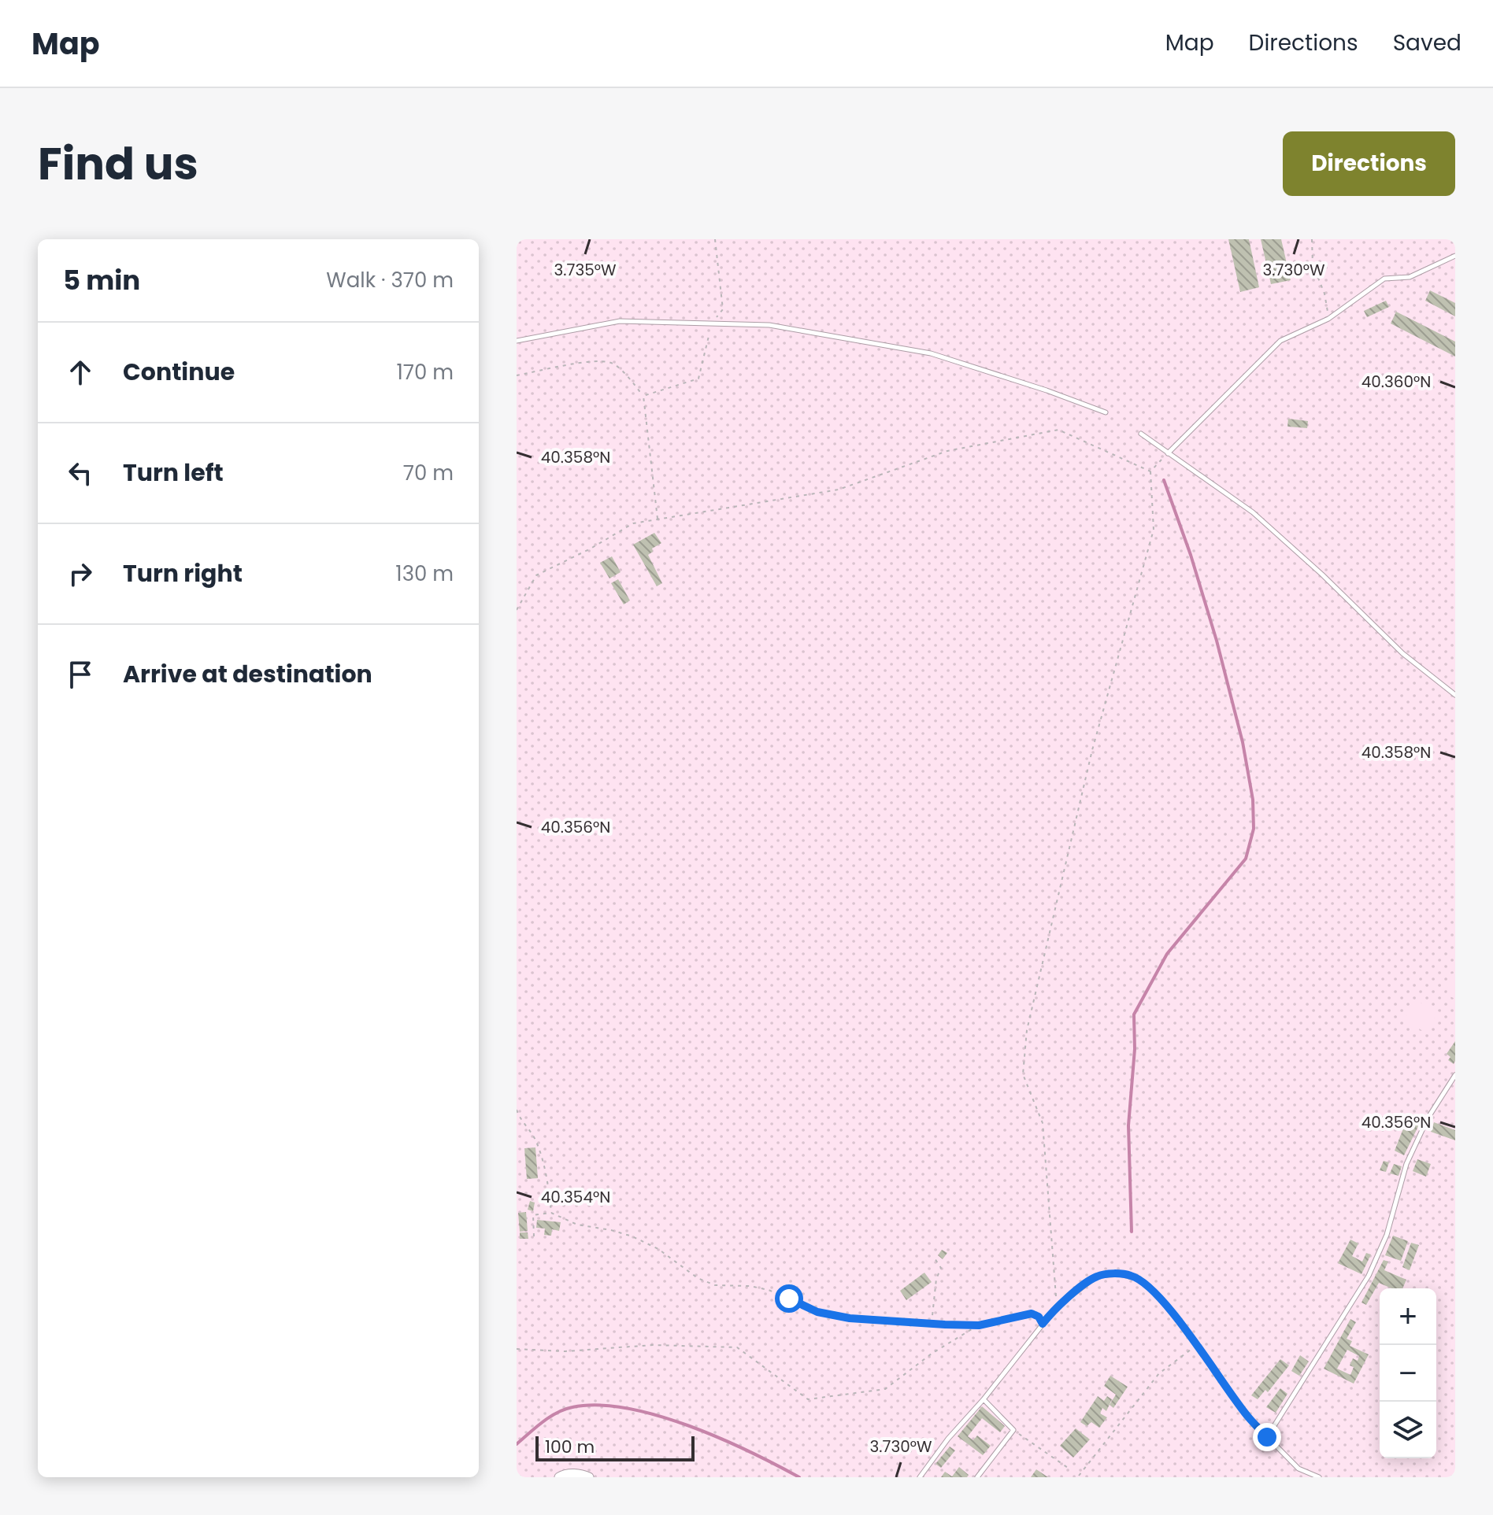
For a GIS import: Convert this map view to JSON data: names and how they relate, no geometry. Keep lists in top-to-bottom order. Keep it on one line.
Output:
{"scale_bar":"100 m","page":{"header":"Map","nav":["Map","Directions","Saved"],"title":"Find us","buttons":"Directions","heading":["5 min","Walk · 370 m"],"list":[["Continue","170 m"],["Turn left","70 m"],["Turn right","130 m"],"Arrive at destination"],"map_buttons":["+","−"],"scale":"100 m"},"coordinates":["3.735°W","3.730°W","40.360°N","40.358°N","40.356°N","40.354°N"]}
